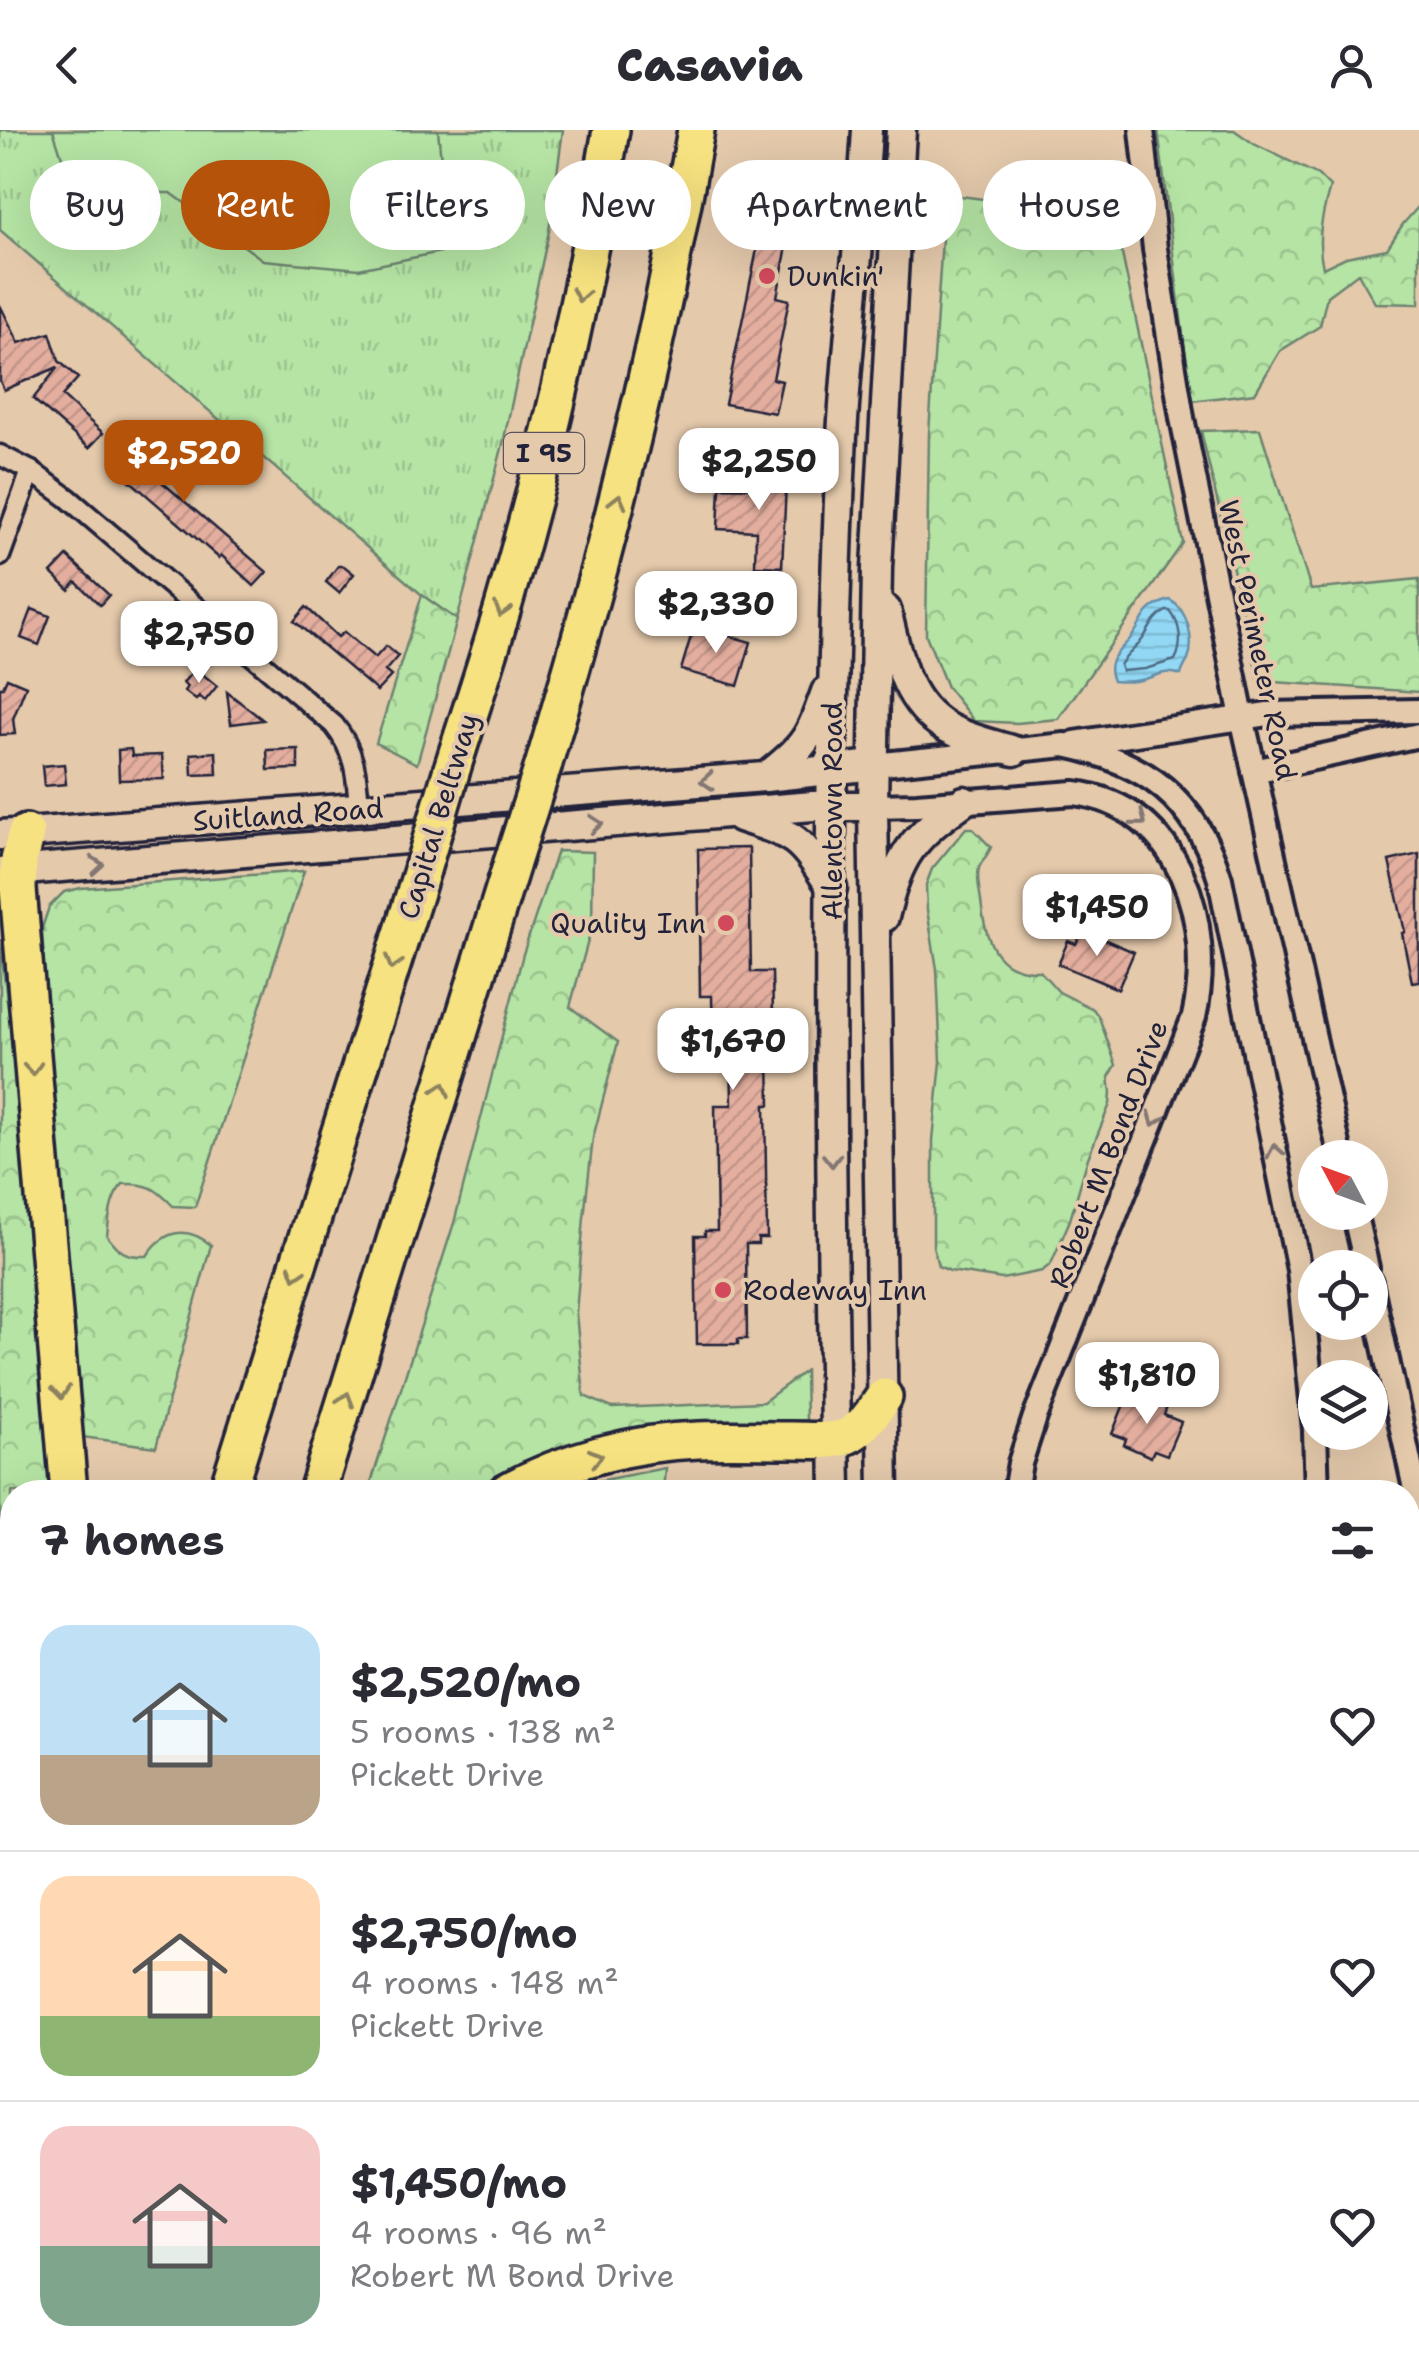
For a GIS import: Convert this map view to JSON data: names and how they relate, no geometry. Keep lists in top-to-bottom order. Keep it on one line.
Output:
{"streets":{"highway":["I 95","Capital Beltway"],"main road":["Allentown Road","Suitland Road"],"street":["West Perimeter Road","Robert M Bond Drive"]},"crossings":[["Allentown Road","Suitland Road"],["Allentown Road","Robert M Bond Drive"],["Suitland Road","Robert M Bond Drive"]],"places":["Dunkin'","Quality Inn","Rodeway Inn"],"north":"top left","page":{"header":"Casavia","chip":["Buy","Rent","Filters","New","Apartment","House"],"price":["$2,520","$2,250","$2,330","$2,750","$1,450","$1,670","$1,810"],"heading":"7 homes","list":[{"name":"$2,520/mo","note":"5 rooms · 138 m² · Pickett Drive"},{"name":"$2,750/mo","note":"4 rooms · 148 m² · Pickett Drive"},{"name":"$1,450/mo","note":"4 rooms · 96 m² · Robert M Bond Drive"}]}}
